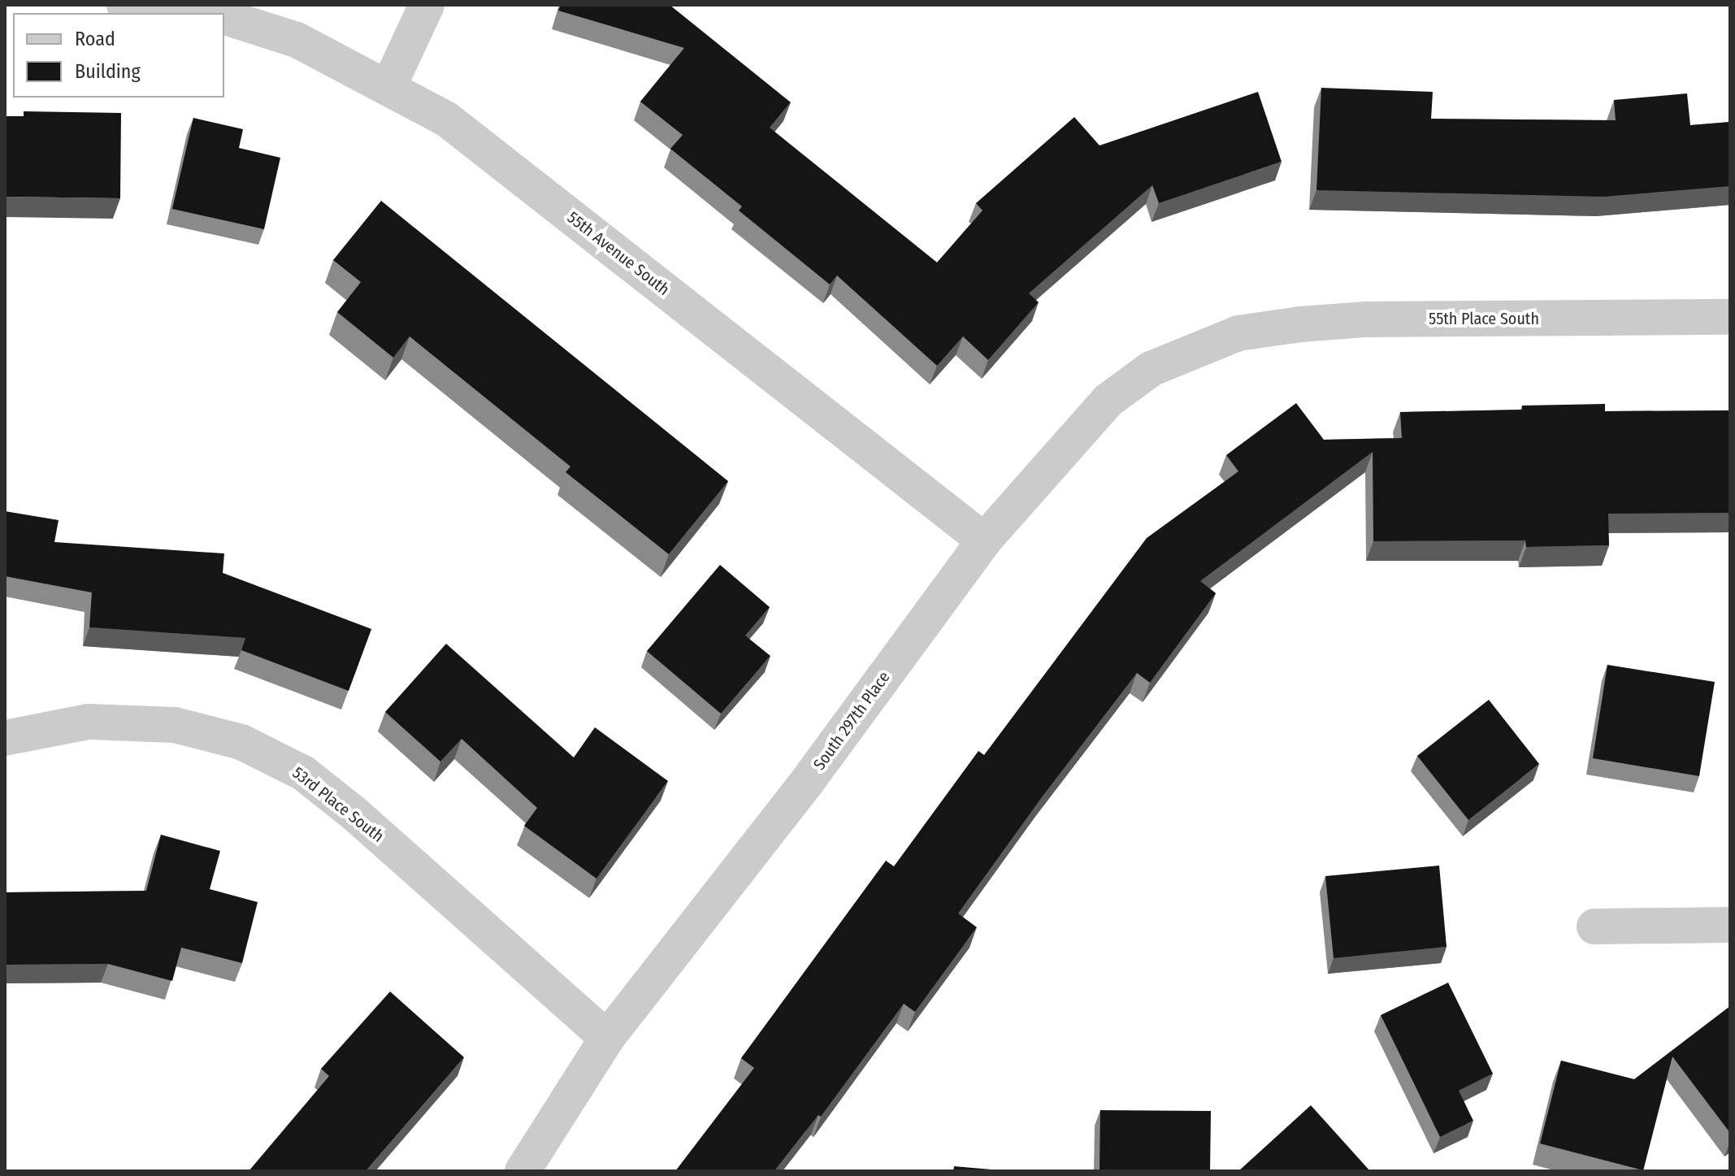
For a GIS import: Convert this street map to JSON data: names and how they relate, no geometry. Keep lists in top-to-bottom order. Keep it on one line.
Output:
{"streets":{"street":["55th Avenue South","55th Place South","South 297th Place","53rd Place South"]},"crossings":[["55th Avenue South","South 297th Place"],["55th Place South","South 297th Place"],["South 297th Place","53rd Place South"]],"legend":["Road","Building"]}
